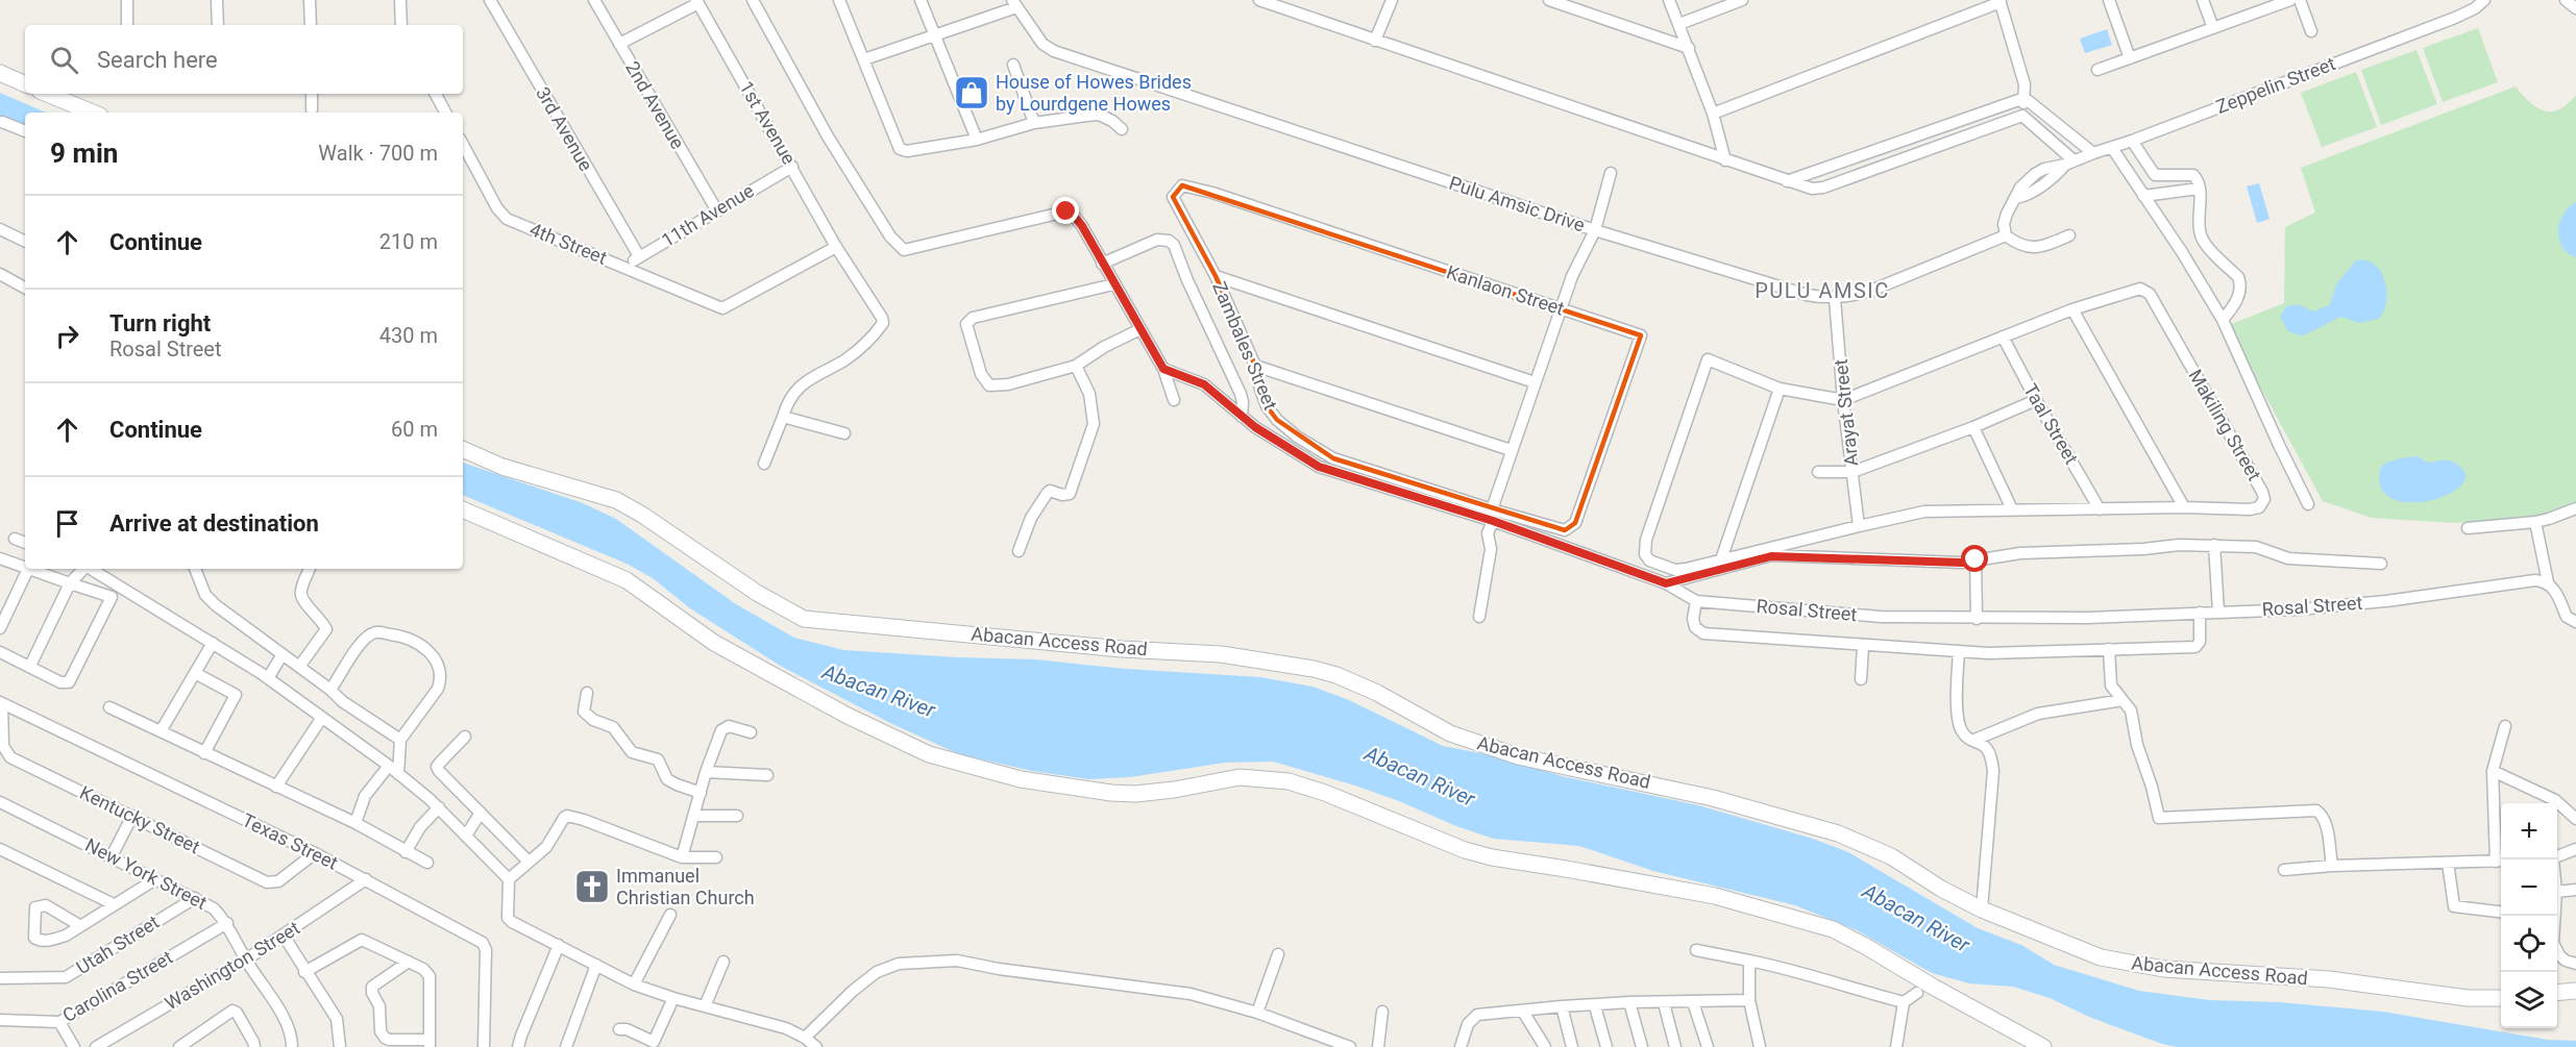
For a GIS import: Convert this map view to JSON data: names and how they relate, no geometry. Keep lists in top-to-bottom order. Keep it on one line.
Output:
{"streets":{"street":["Zeppelin Street","2nd Avenue","1st Avenue","3rd Avenue","Pulu Amsic Drive","11th Avenue","4th Street","Kanlaon Street","Zambales Street","Arayat Street","Taal Street","Makiling Street","Rosal Street","Abacan Access Road","Kentucky Street","Texas Street","New York Street","Utah Street","Washington Street","Carolina Street"]},"crossings":[["Zeppelin Street","Pulu Amsic Drive"],["2nd Avenue","11th Avenue"],["1st Avenue","11th Avenue"],["1st Avenue","4th Street"],["3rd Avenue","11th Avenue"],["Pulu Amsic Drive","Arayat Street"],["11th Avenue","4th Street"],["Kanlaon Street","Zambales Street"],["Zambales Street","Rosal Street"],["Arayat Street","Makiling Street"],["Taal Street","Makiling Street"],["Kentucky Street","Texas Street"],["Texas Street","Washington Street"],["New York Street","Utah Street"],["New York Street","Washington Street"],["New York Street","Carolina Street"]],"districts":["PULU AMSIC"],"water":["Abacan River"],"places":{"shop":["House of Howes Brides by Lourdgene Howes"],"church":["Immanuel Christian Church"]},"page":{"search":"Search here","heading":["9 min","Walk · 700 m"],"list":[["Continue","210 m"],["Turn right","Rosal Street","430 m"],["Continue","60 m"],"Arrive at destination"],"map_buttons":["+","−"]}}
